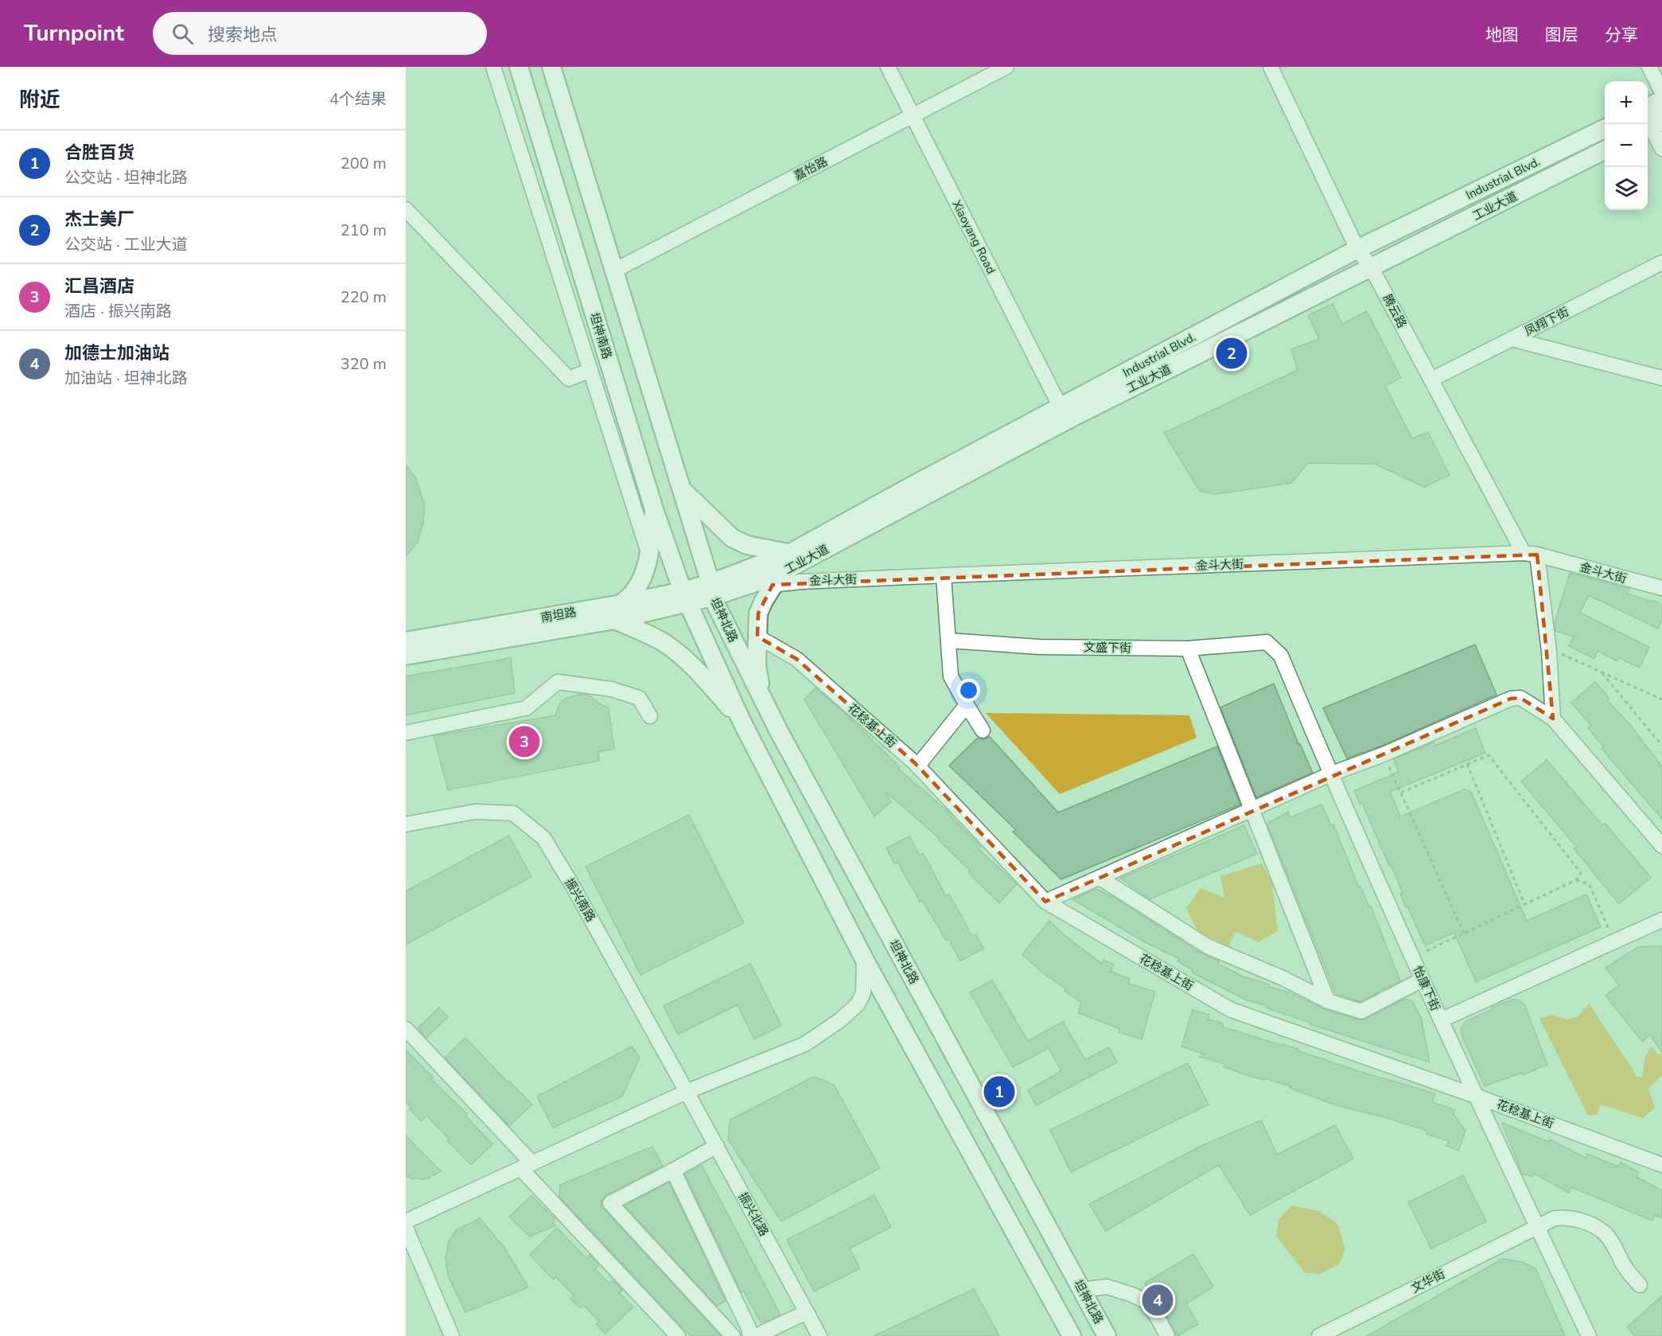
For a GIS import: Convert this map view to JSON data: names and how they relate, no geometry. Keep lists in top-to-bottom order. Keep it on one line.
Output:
{"streets":{"main road":["Industrial Blvd.","工业大道","坦神南路","南坦路","坦神北路"],"street":["嘉怡路","Xiaoyang Road","腾云路","凤翔下街","金斗大街","文盛下街","花稔基上街","振兴南路","怡康下街","振兴北路","文华街"]},"crossings":[["嘉怡路","Xiaoyang Road"],["Industrial Blvd.","工业大道"],["Industrial Blvd.","Xiaoyang Road"],["Industrial Blvd.","腾云路"],["Industrial Blvd.","南坦路"],["Industrial Blvd.","坦神北路"],["工业大道","腾云路"],["工业大道","金斗大街"],["工业大道","南坦路"],["工业大道","坦神北路"],["腾云路","凤翔下街"],["腾云路","金斗大街"],["坦神南路","南坦路"],["南坦路","坦神北路"],["文盛下街","怡康下街"],["花稔基上街","怡康下街"],["振兴南路","振兴北路"],["怡康下街","文华街"]],"page":{"header":"Turnpoint","search":"搜索地点","nav":["地图","图层","分享"],"heading":["附近","4个结果"],"map_buttons":["+","−"],"list":[{"mark":"1","name":"合胜百货","note":"公交站 · 坦神北路","value":"200 m"},{"mark":"2","name":"杰士美厂","note":"公交站 · 工业大道","value":"210 m"},{"mark":"3","name":"汇昌酒店","note":"酒店 · 振兴南路","value":"220 m"},{"mark":"4","name":"加德士加油站","note":"加油站 · 坦神北路","value":"320 m"}],"pins":["2","3","1","4"]}}
